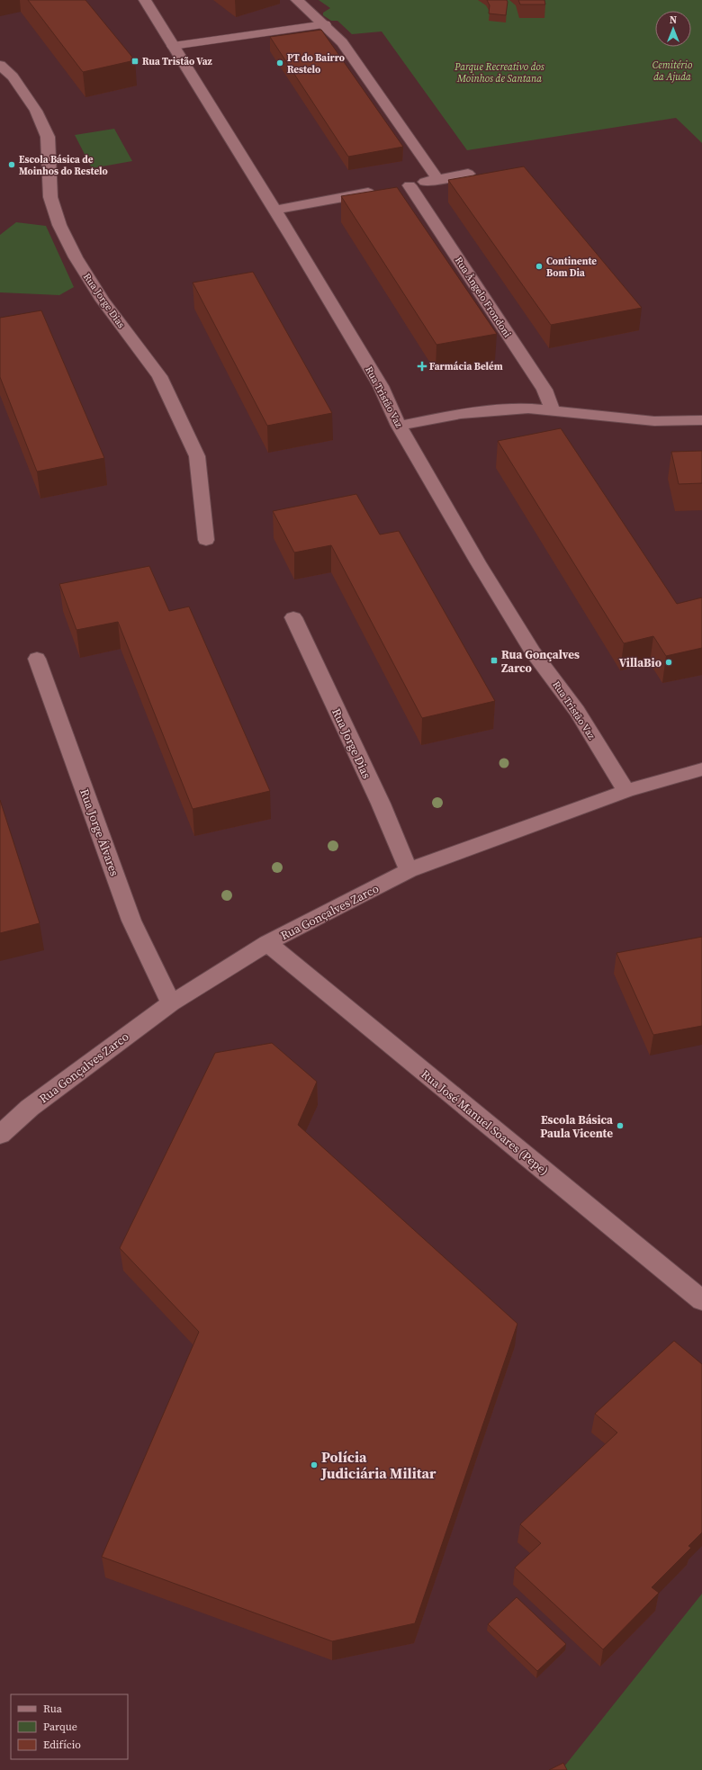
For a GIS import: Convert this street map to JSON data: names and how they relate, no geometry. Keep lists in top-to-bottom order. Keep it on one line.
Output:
{"streets":{"street":["Rua Ângelo Frondoni","Rua Jorge Dias","Rua Tristão Vaz","Rua Jorge Álvares","Rua Gonçalves Zarco","Rua José Manuel Soares (Pepe)"]},"crossings":[["Rua Jorge Dias","Rua Gonçalves Zarco"],["Rua Tristão Vaz","Rua Gonçalves Zarco"],["Rua Jorge Álvares","Rua Gonçalves Zarco"],["Rua Gonçalves Zarco","Rua José Manuel Soares (Pepe)"]],"parks":["Cemitério da Ajuda","Parque Recreativo dos Moinhos de Santana"],"places":{"transit":["Rua Tristão Vaz","Rua Gonçalves Zarco"],"other":["PT do Bairro Restelo","Escola Básica de Moinhos do Restelo","Continente Bom Dia","VillaBio","Escola Básica Paula Vicente","Polícia Judiciária Militar"],"health":["Farmácia Belém"]},"legend":["Rua","Parque","Edifício"],"north":"top"}
